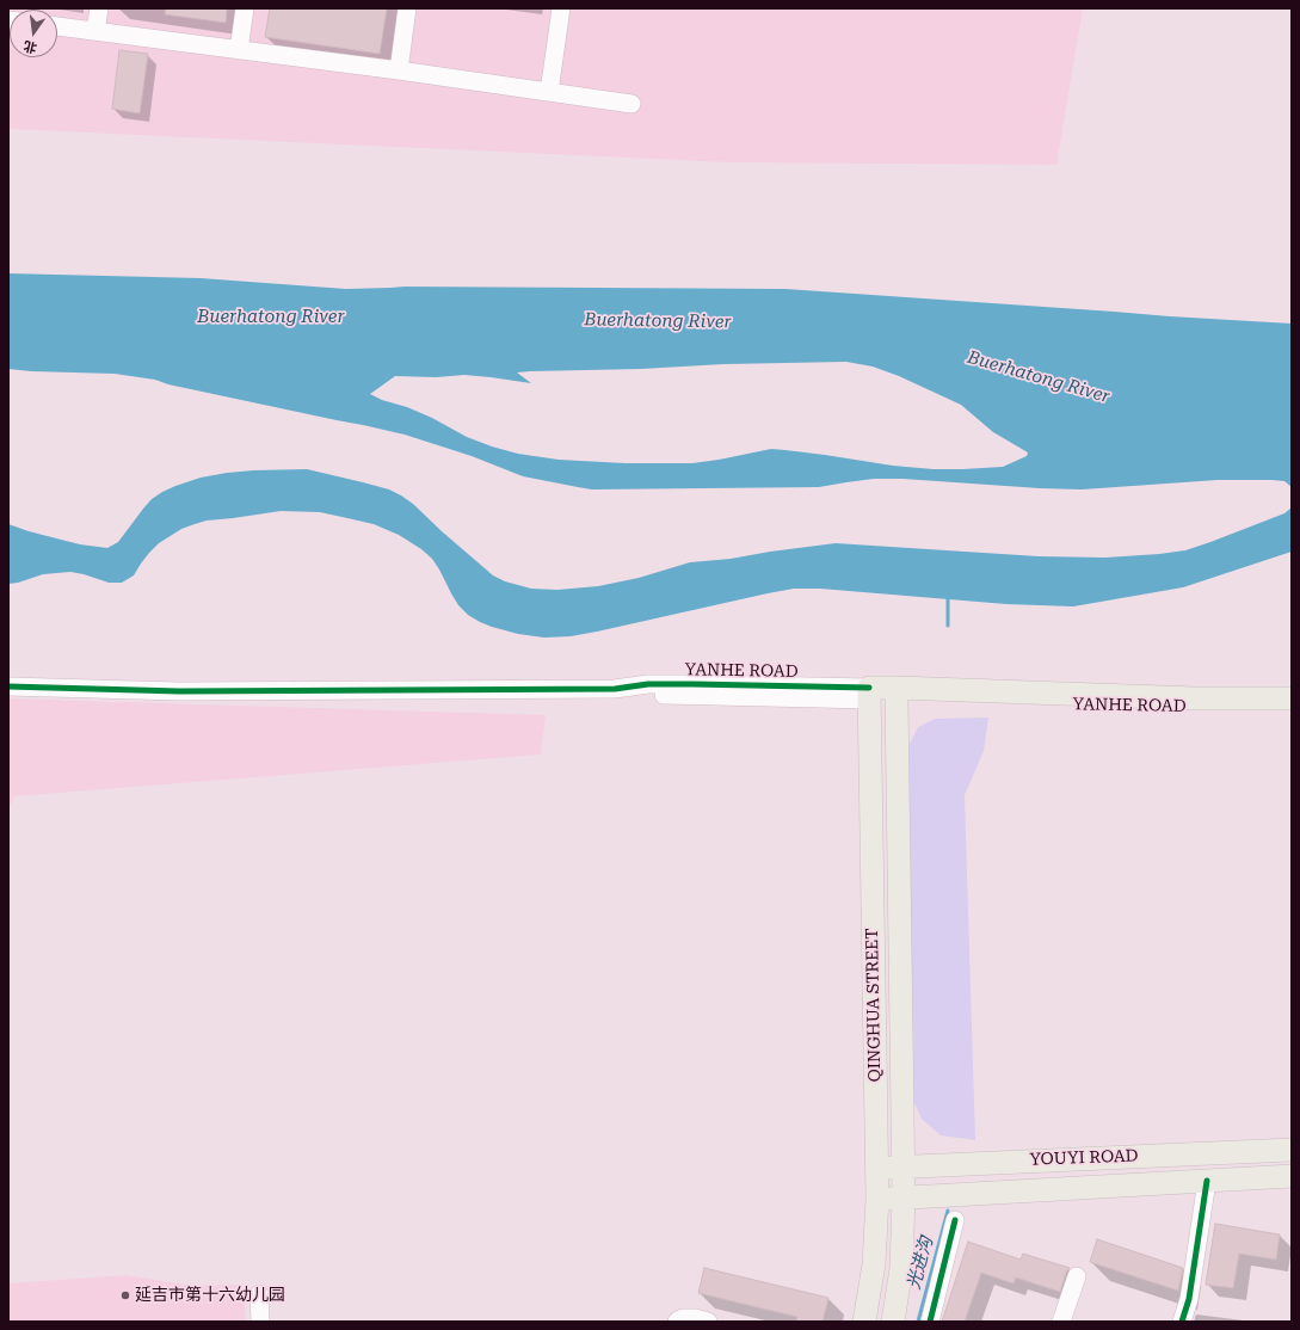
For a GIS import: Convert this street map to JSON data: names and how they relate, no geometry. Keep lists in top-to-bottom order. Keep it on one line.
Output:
{"streets":{"main road":["YANHE ROAD","QINGHUA STREET","YOUYI ROAD"]},"crossings":[["YANHE ROAD","QINGHUA STREET"],["QINGHUA STREET","YOUYI ROAD"]],"water":["Buerhatong River","光进沟"],"places":["延吉市第十六幼儿园"],"north":"bottom"}
